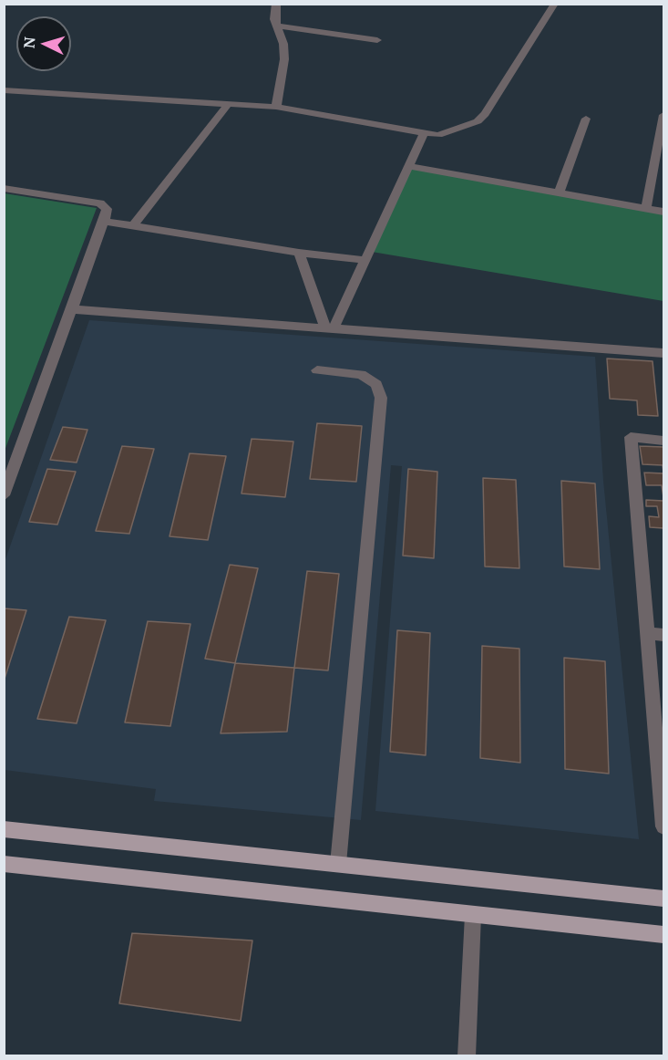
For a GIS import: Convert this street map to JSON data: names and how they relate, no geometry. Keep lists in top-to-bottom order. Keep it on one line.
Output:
{"north":"left"}
